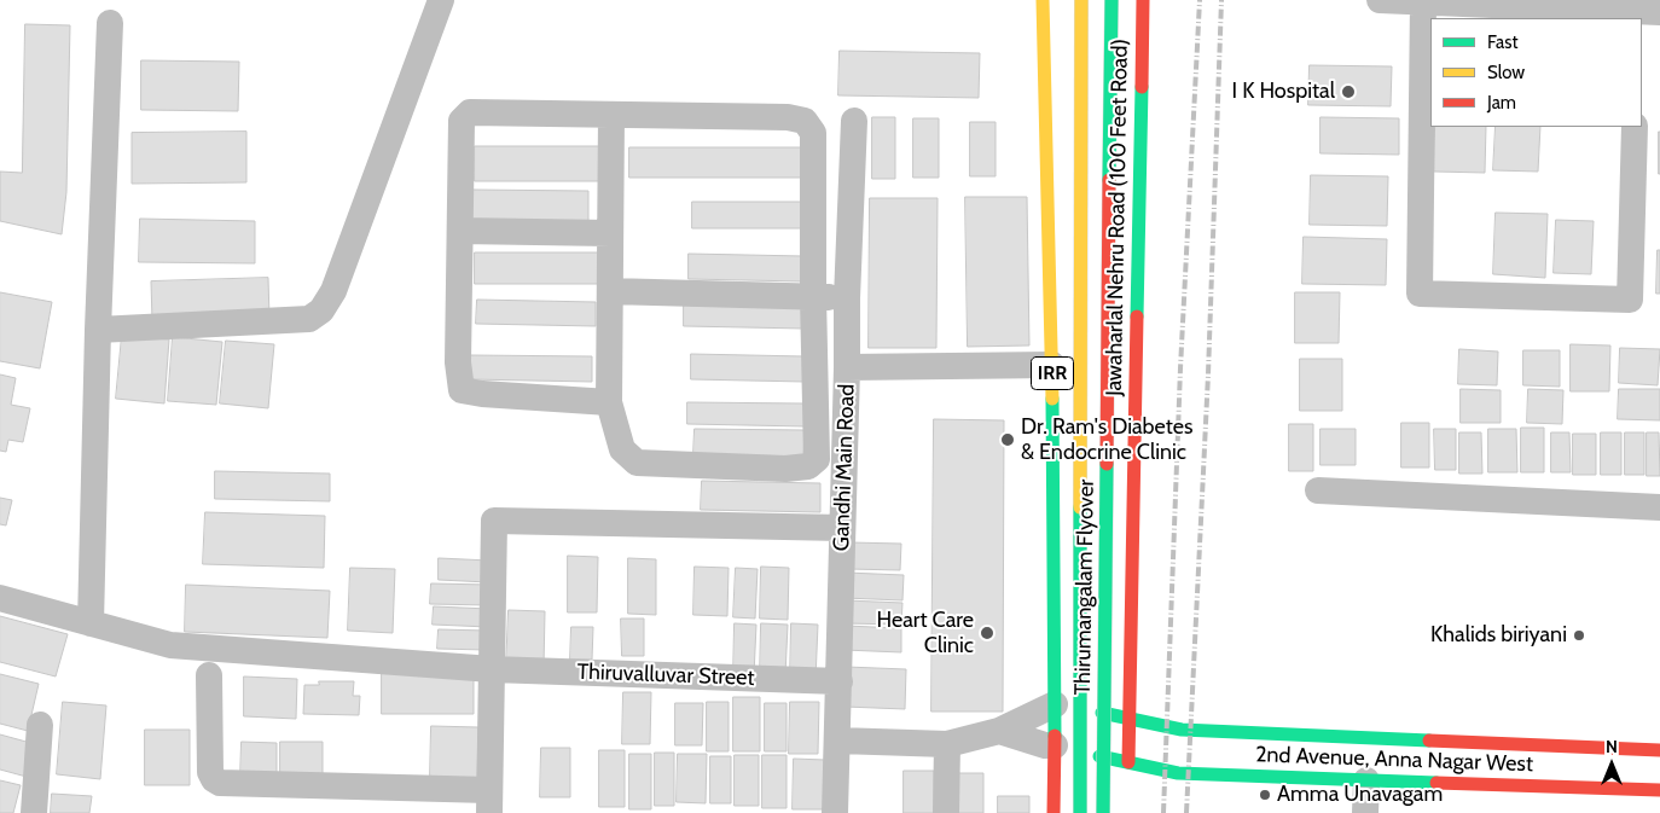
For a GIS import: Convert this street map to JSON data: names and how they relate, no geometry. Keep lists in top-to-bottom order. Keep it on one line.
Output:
{"streets":{"main road":["Jawaharlal Nehru Road (100 Feet Road)","IRR","Thirumangalam Flyover","2nd Avenue, Anna Nagar West"],"street":["Gandhi Main Road","Thiruvalluvar Street"]},"crossings":[["Jawaharlal Nehru Road (100 Feet Road)","2nd Avenue, Anna Nagar West"],["IRR","2nd Avenue, Anna Nagar West"],["Gandhi Main Road","Thiruvalluvar Street"]],"places":["I K Hospital","Dr. Ram's Diabetes & Endocrine Clinic","Heart Care Clinic","Khalids biriyani","Amma Unavagam"],"legend":["Fast","Slow","Jam"],"north":"top"}
